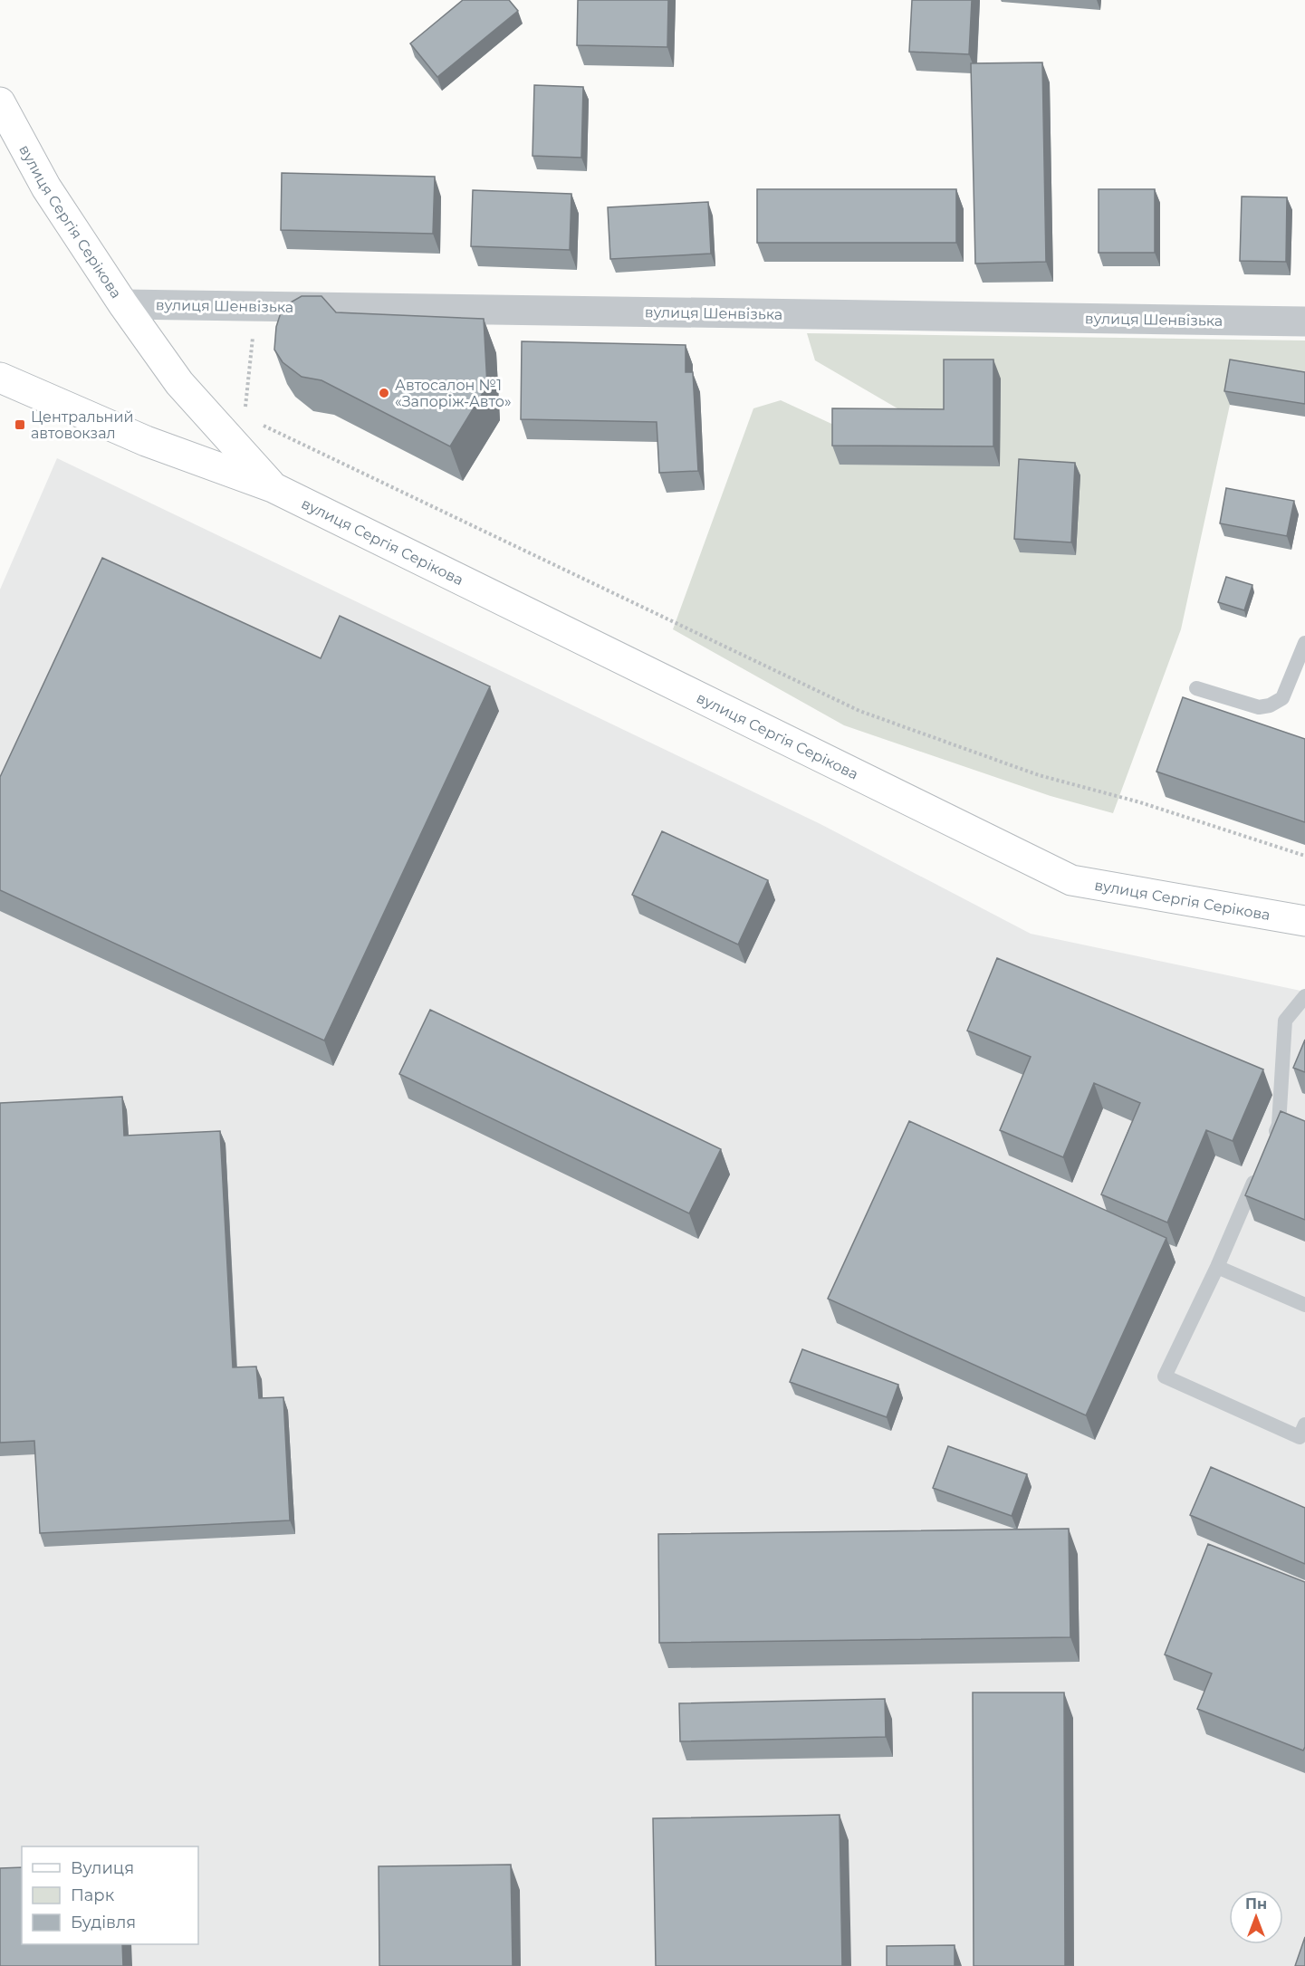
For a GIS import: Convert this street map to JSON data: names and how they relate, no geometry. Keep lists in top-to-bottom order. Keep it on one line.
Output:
{"streets":{"main road":["вулиця Сергія Серікова"],"street":["вулиця Шенвізька"]},"crossings":[["вулиця Сергія Серікова","вулиця Шенвізька"]],"places":{"other":["Автосалон №1 «Запоріж-Авто»"],"transit":["Центральний автовокзал"]},"legend":["Вулиця","Парк","Будівля"],"north":"top"}
